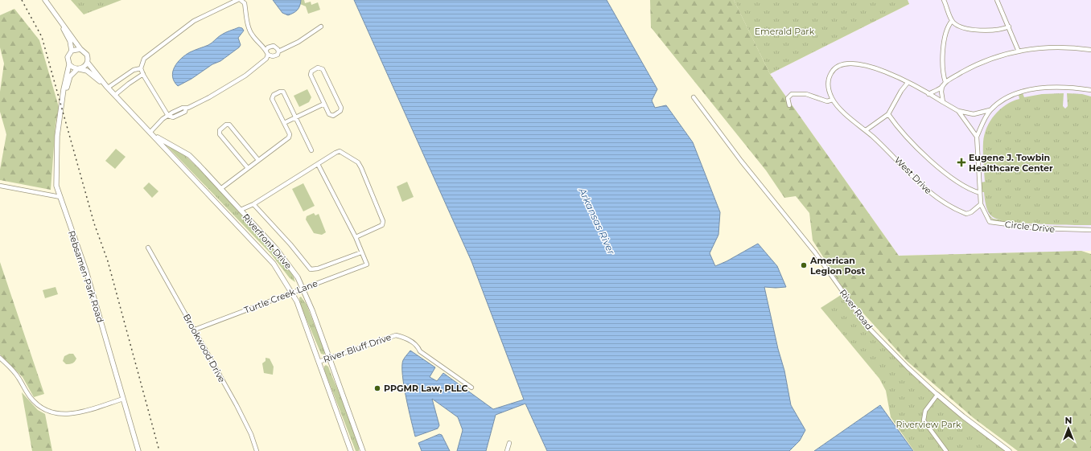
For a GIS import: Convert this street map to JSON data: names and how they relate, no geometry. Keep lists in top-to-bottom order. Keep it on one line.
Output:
{"streets":{"street":["West Drive","Circle Drive","Riverfront Drive","Rebsamen Park Road","Turtle Creek Lane","River Road","Brookwood Drive","River Bluff Drive"]},"crossings":[["West Drive","Circle Drive"],["Riverfront Drive","Rebsamen Park Road"],["Riverfront Drive","Turtle Creek Lane"],["Riverfront Drive","River Bluff Drive"],["Turtle Creek Lane","Brookwood Drive"]],"water":["Arkansas River"],"parks":["Emerald Park","Riverview Park"],"places":{"health":["Eugene J. Towbin Healthcare Center"],"other":["American Legion Post","PPGMR Law, PLLC"]},"north":"top"}
